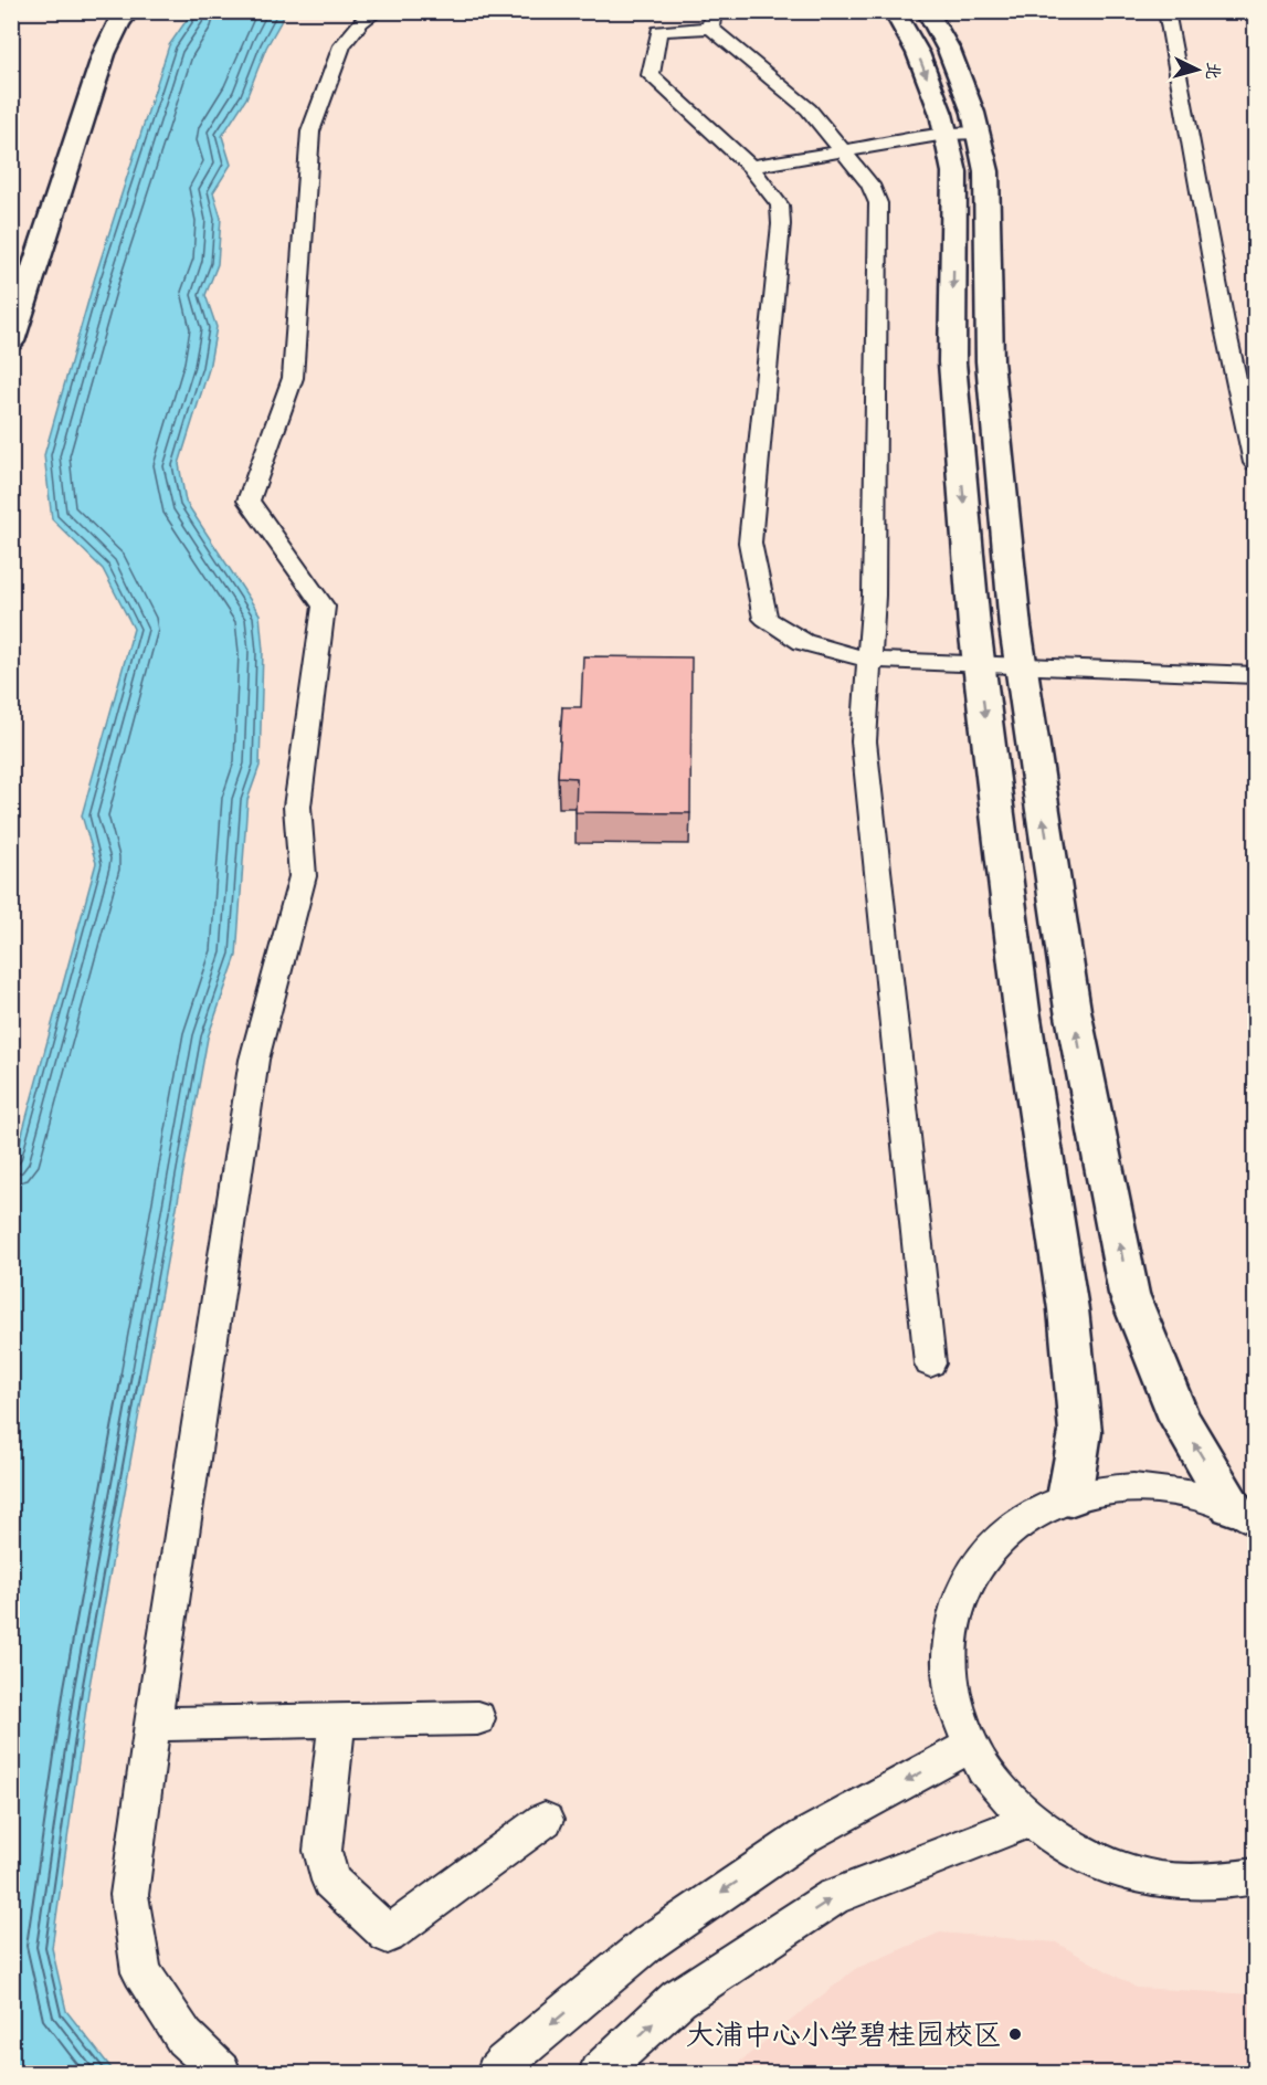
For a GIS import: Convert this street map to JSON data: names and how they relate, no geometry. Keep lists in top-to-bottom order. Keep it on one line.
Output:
{"places":["大浦中心小学碧桂园校区"],"north":"right"}
